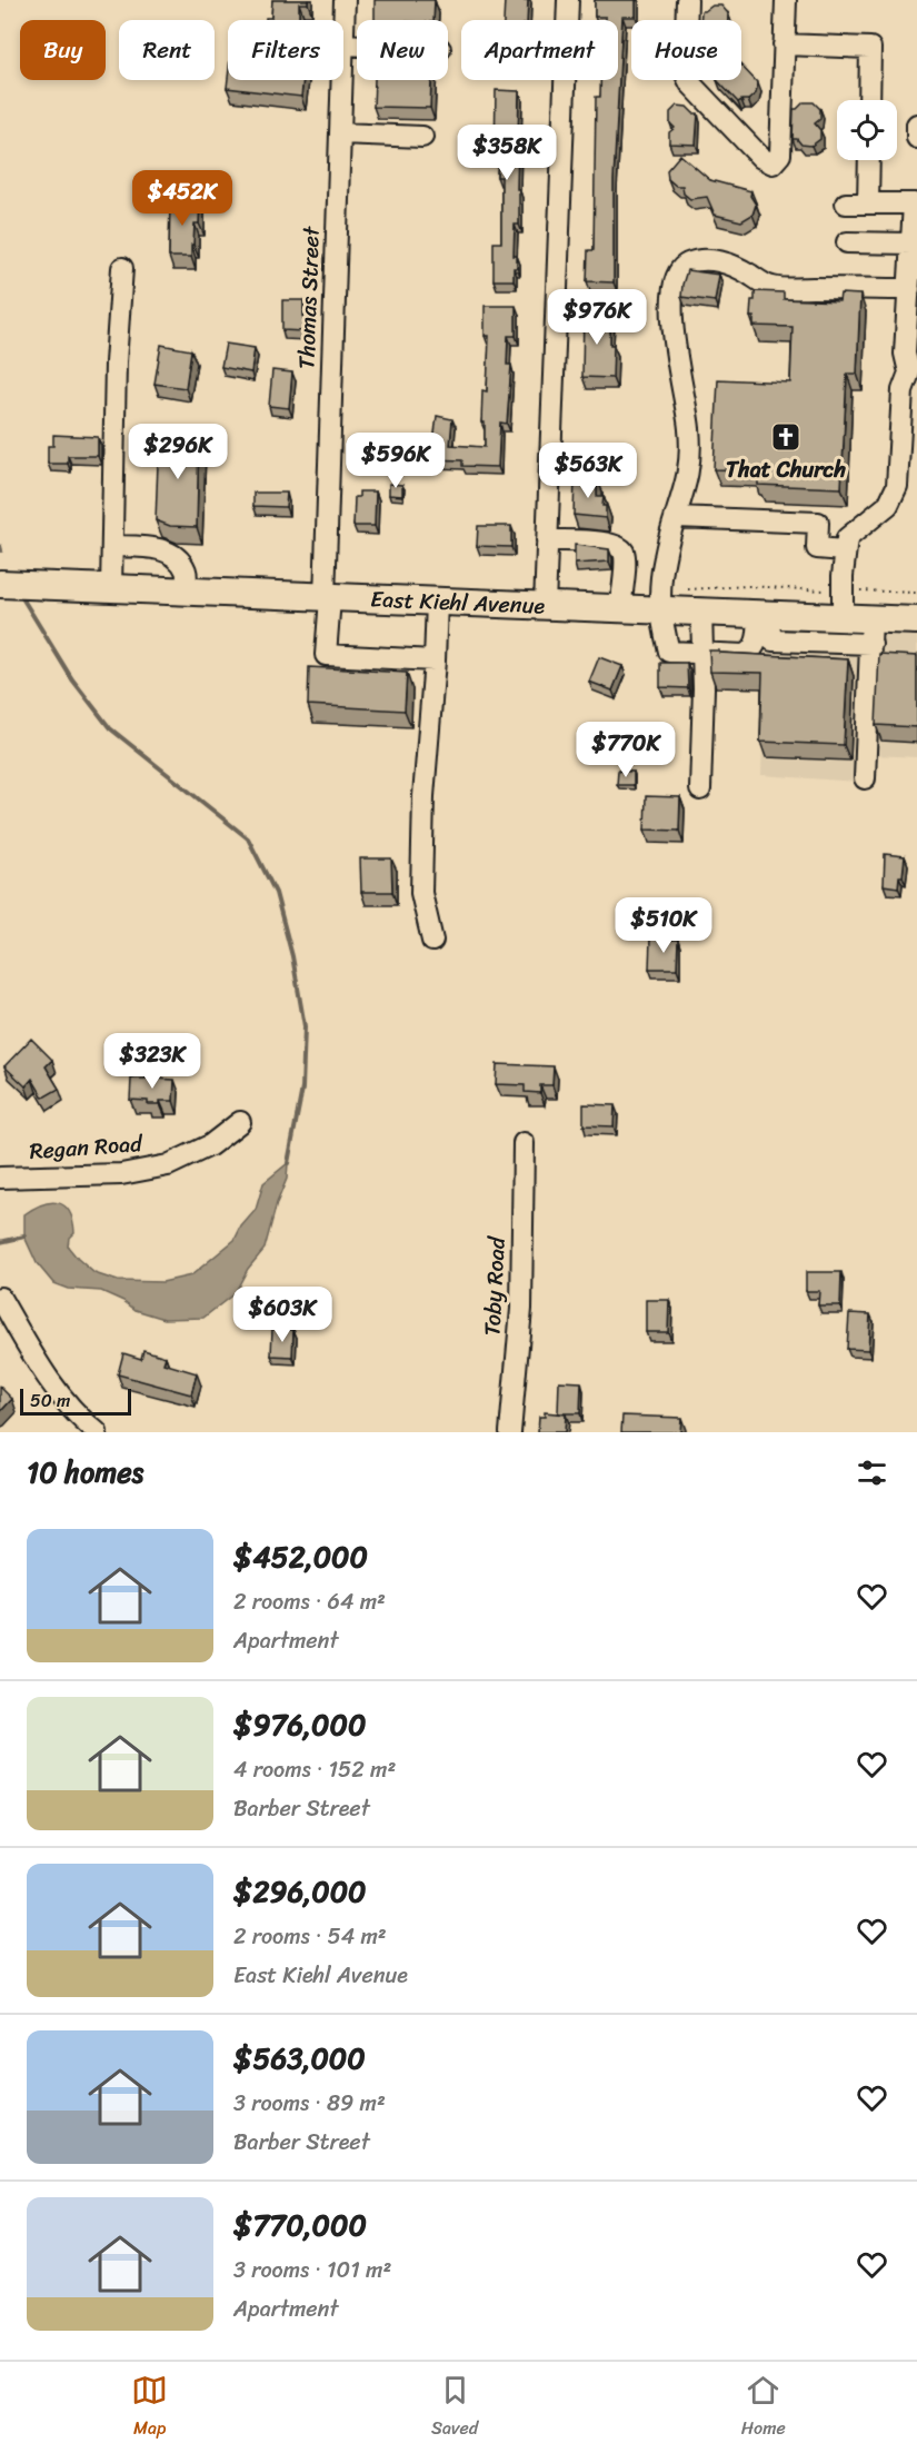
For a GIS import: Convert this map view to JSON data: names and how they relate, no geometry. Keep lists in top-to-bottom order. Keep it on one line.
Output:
{"streets":{"main road":["East Kiehl Avenue"],"street":["Thomas Street","Regan Road","Toby Road"]},"crossings":[["Thomas Street","East Kiehl Avenue"]],"places":{"church":["That Church"]},"scale_bar":"50 m","page":{"chip":["Buy","Rent","Filters","New","Apartment","House"],"price":["$358K","$452K","$976K","$296K","$596K","$563K","$770K","$510K","$323K","$603K"],"scale":"50 m","heading":"10 homes","list":[{"name":"$452,000","note":"2 rooms · 64 m² · Apartment"},{"name":"$976,000","note":"4 rooms · 152 m² · Barber Street"},{"name":"$296,000","note":"2 rooms · 54 m² · East Kiehl Avenue"},{"name":"$563,000","note":"3 rooms · 89 m² · Barber Street"},{"name":"$770,000","note":"3 rooms · 101 m² · Apartment"}],"tabs":["Map","Saved","Home"]}}
